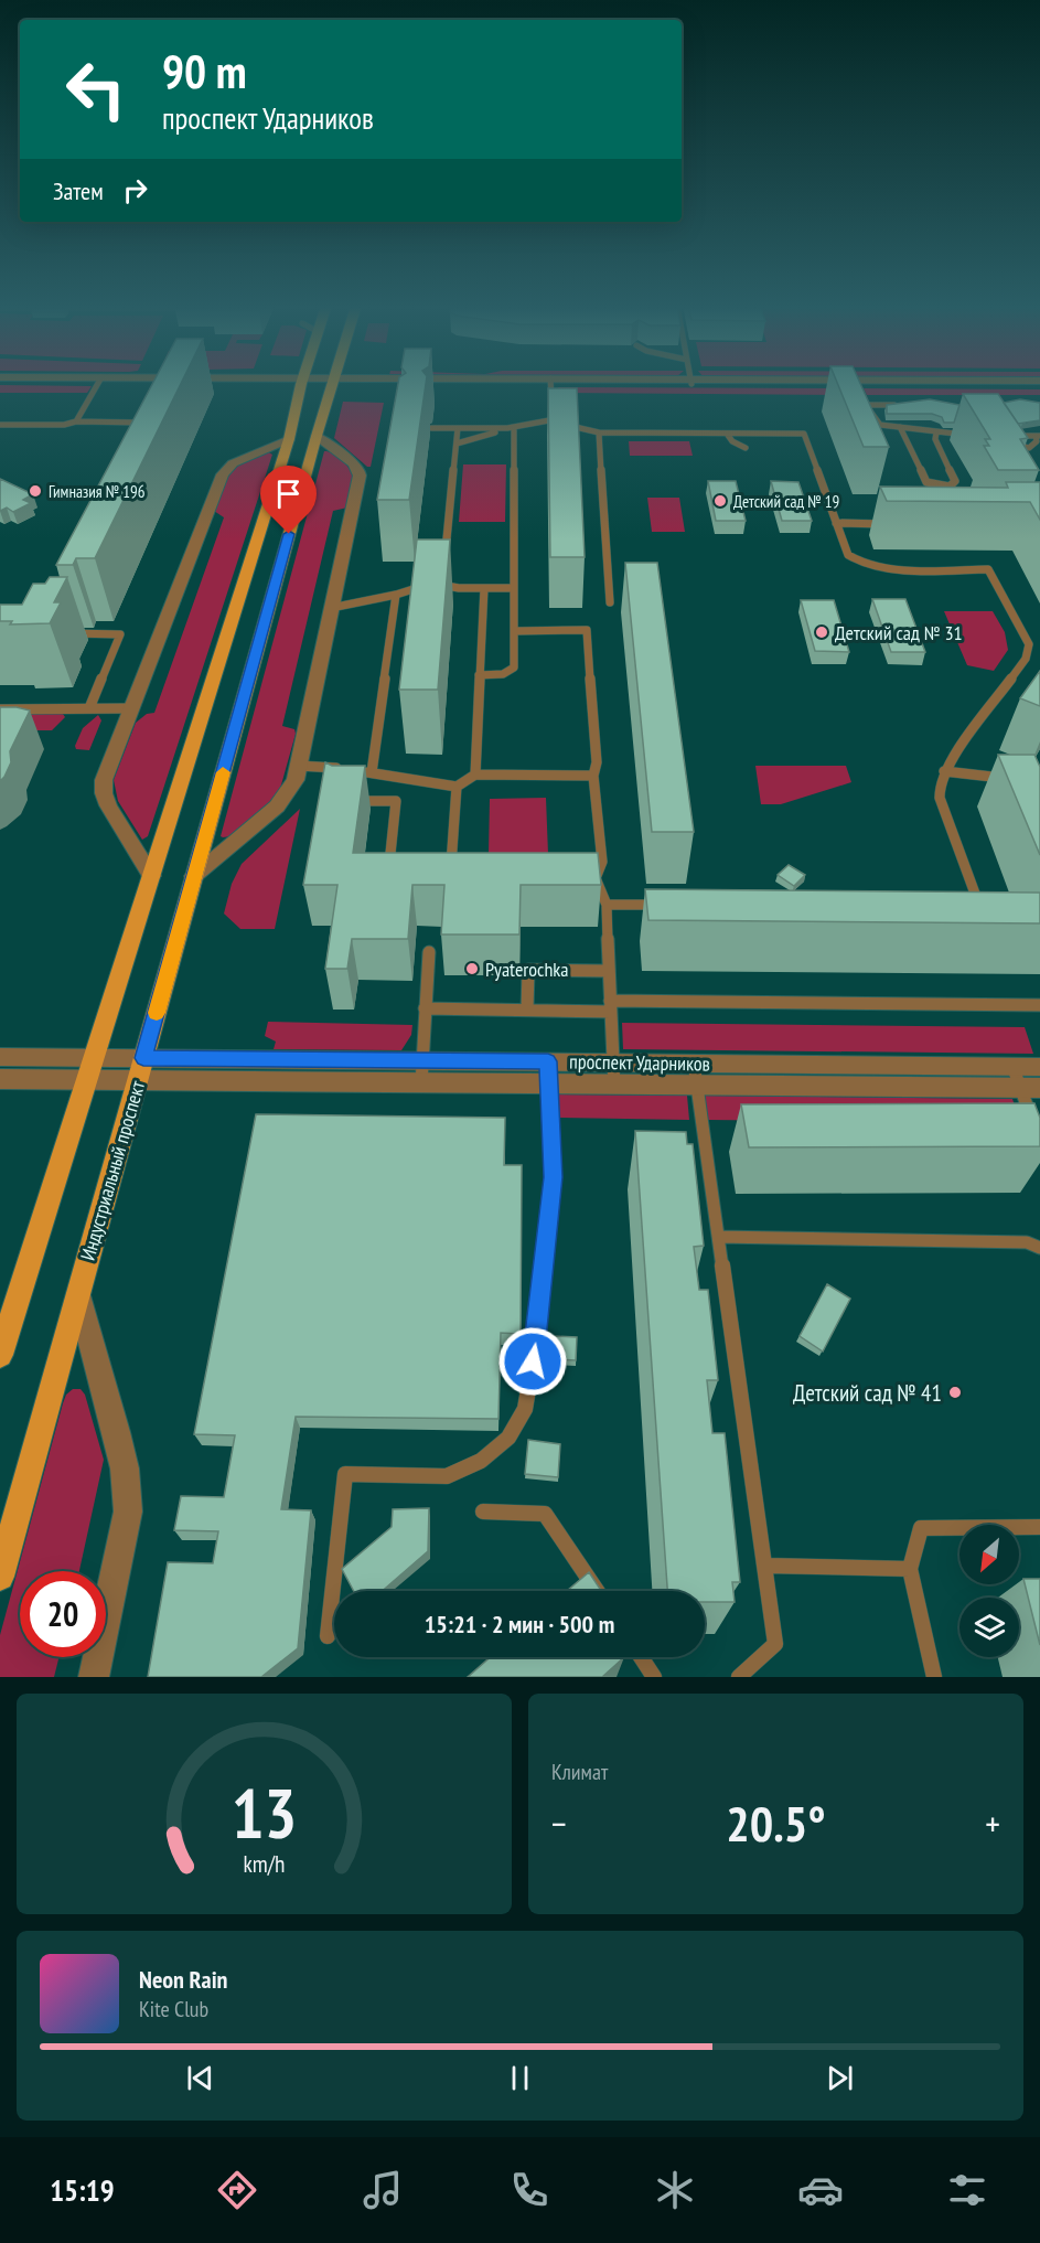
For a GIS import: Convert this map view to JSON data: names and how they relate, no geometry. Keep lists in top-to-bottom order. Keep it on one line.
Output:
{"streets":{"main road":["Индустриальный проспект"],"street":["проспект Ударников"]},"crossings":[["проспект Ударников","Индустриальный проспект"]],"places":["Гимназия № 196","Детский сад № 19","Детский сад № 31","Pyaterochka","Детский сад № 41"],"north":"bottom left","page":{"turn":["90 m","проспект Ударников"],"then":"Затем","limit":"20","trip":"15:21 · 2 мин · 500 m","tile":"Климат","heat":["−","20.5°","+"],"song":["Neon Rain","Kite Club"],"tabs":"15:19","gauge":["13","km/h"]}}
